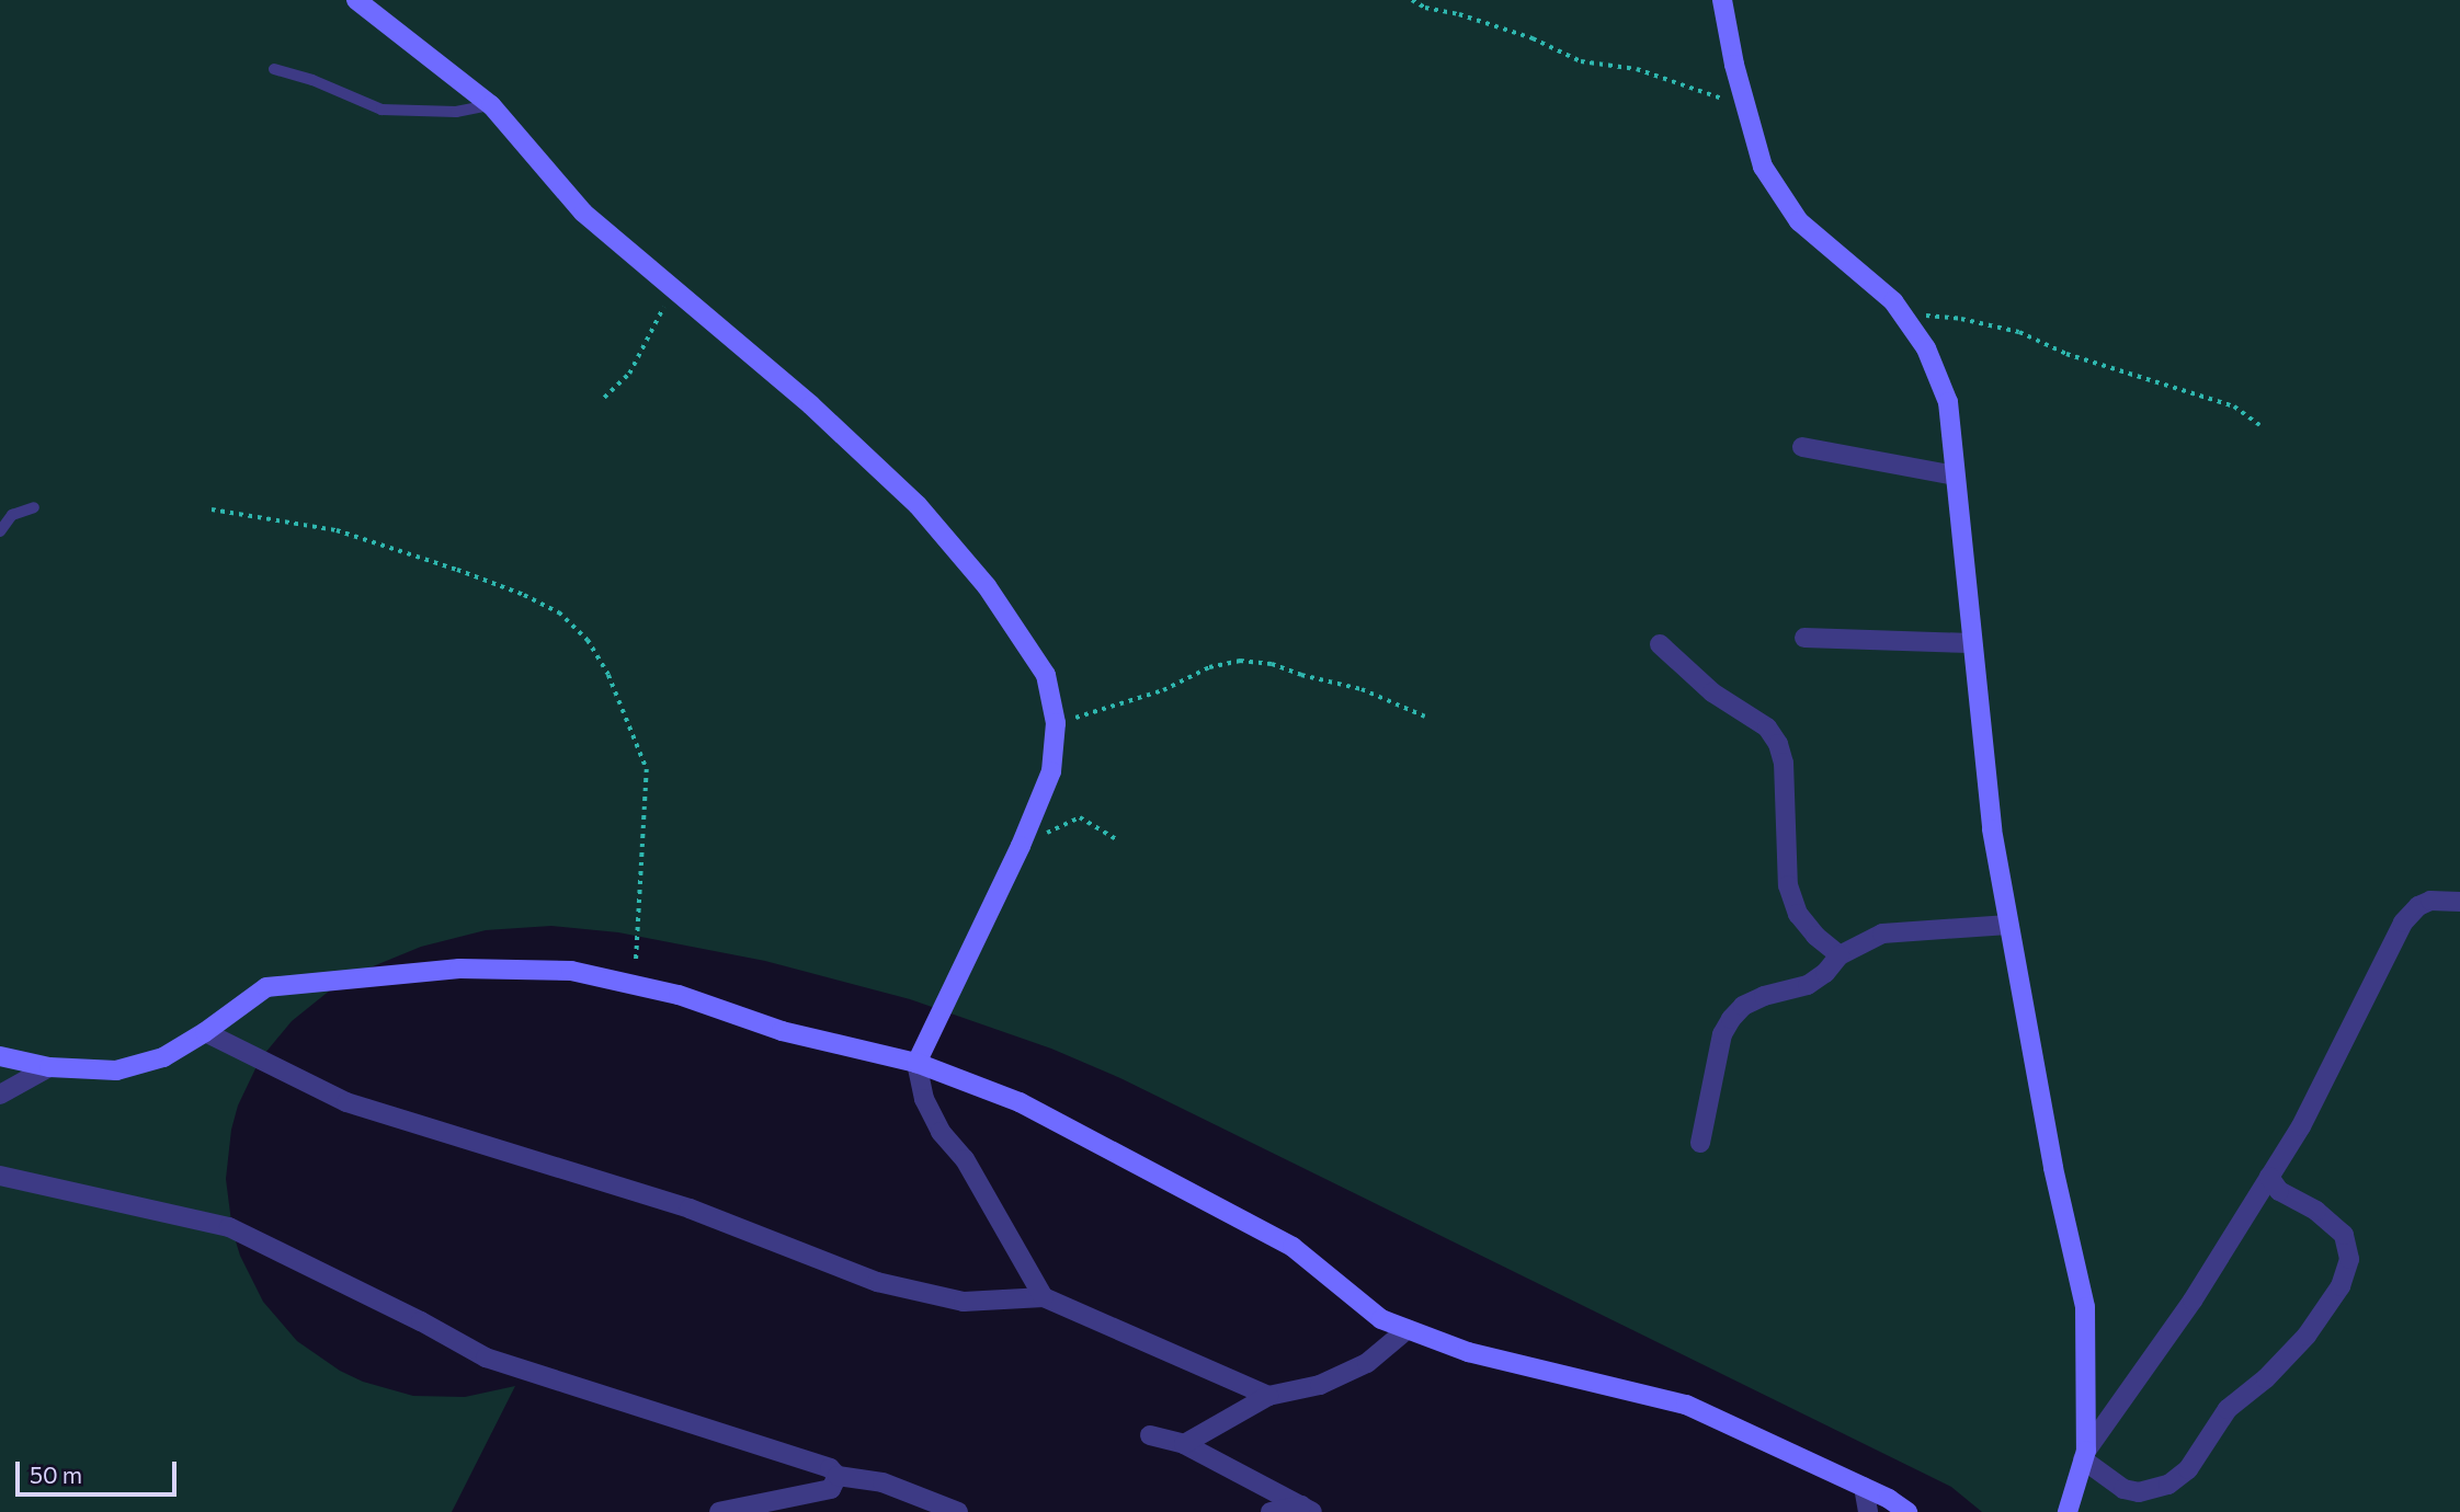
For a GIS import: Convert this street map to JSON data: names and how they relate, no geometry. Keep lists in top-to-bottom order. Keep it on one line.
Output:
{"scale_bar":"50 m"}
